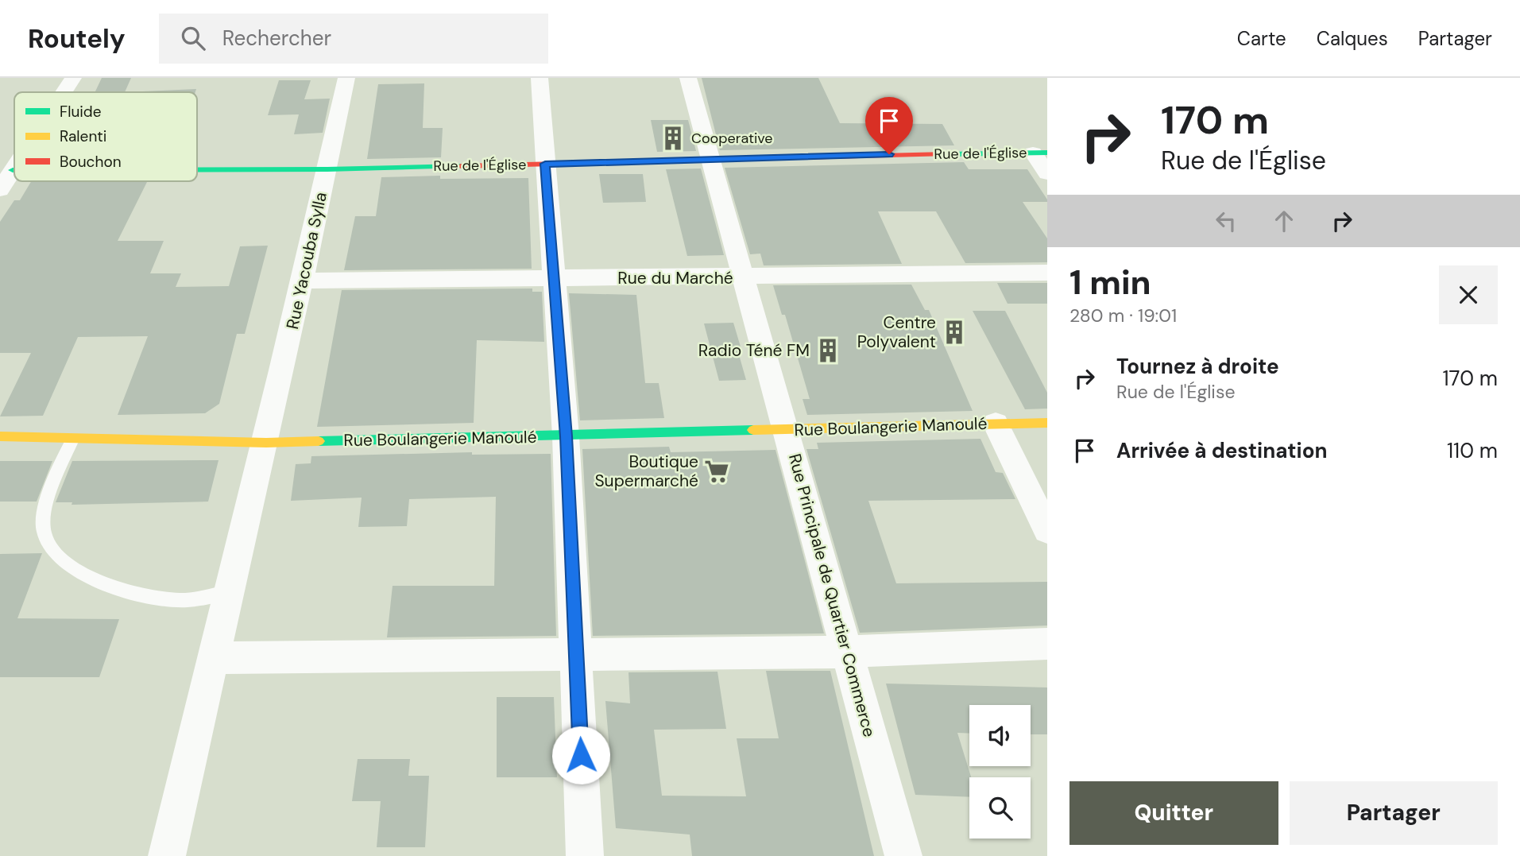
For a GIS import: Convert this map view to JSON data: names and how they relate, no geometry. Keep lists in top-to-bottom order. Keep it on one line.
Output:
{"streets":{"street":["Rue de l'Église","Rue Yacouba Sylla","Rue du Marché","Rue Boulangerie Manoulé","Rue Principale de Quartier Commerce"]},"crossings":[["Rue de l'Église","Rue Yacouba Sylla"],["Rue de l'Église","Rue Principale de Quartier Commerce"],["Rue Yacouba Sylla","Rue du Marché"],["Rue Yacouba Sylla","Rue Boulangerie Manoulé"],["Rue du Marché","Rue Principale de Quartier Commerce"],["Rue Boulangerie Manoulé","Rue Principale de Quartier Commerce"]],"places":{"building":["Cooperative","Centre Polyvalent","Radio Téné FM"],"supermarket":["Boutique Supermarché"]},"legend":["Fluide","Ralenti","Bouchon"],"page":{"header":"Routely","search":"Rechercher","nav":["Carte","Calques","Partager"],"turn":["170 m","Rue de l'Église"],"heading":["1 min","280 m · 19:01"],"list":[{"name":"Tournez à droite","note":"Rue de l'Église","value":"170 m"},{"name":"Arrivée à destination","value":"110 m"}],"buttons":["Quitter","Partager"]}}
